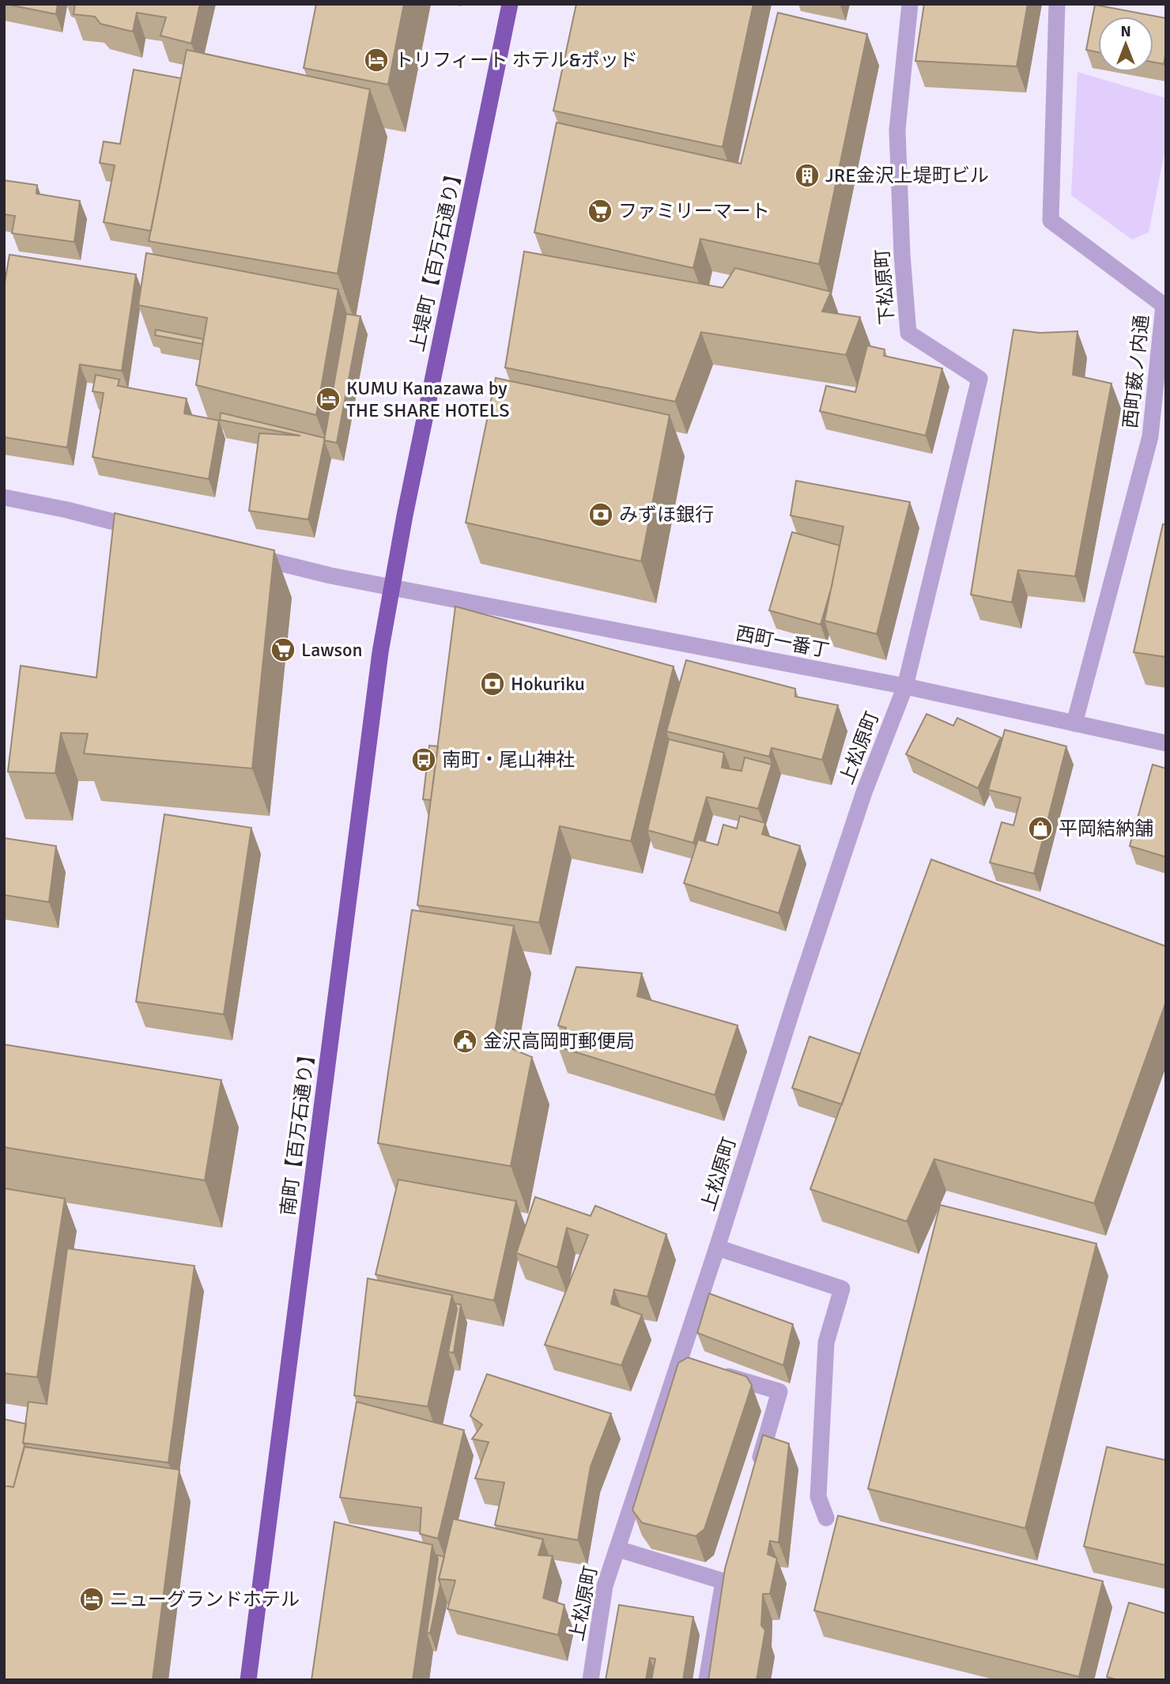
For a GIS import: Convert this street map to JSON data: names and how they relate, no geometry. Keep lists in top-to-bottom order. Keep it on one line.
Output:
{"streets":{"highway":["上堤町【百万石通り】","南町【百万石通り】"],"street":["下松原町","西町薮ノ内通","西町一番丁","上松原町"]},"crossings":[["上堤町【百万石通り】","西町一番丁"],["上堤町【百万石通り】","南町【百万石通り】"],["下松原町","西町一番丁"],["下松原町","上松原町"],["西町薮ノ内通","西町一番丁"],["西町一番丁","上松原町"],["西町一番丁","南町【百万石通り】"]],"places":{"hotel":["トリフィート ホテル&ポッド","KUMU Kanazawa by THE SHARE HOTELS","ニューグランドホテル"],"building":["JRE金沢上堤町ビル"],"supermarket":["ファミリーマート","Lawson"],"bank":["みずほ銀行","Hokuriku"],"bus stop":["南町・尾山神社"],"shop":["平岡結納舗"],"public building":["金沢高岡町郵便局"]},"north":"top"}
